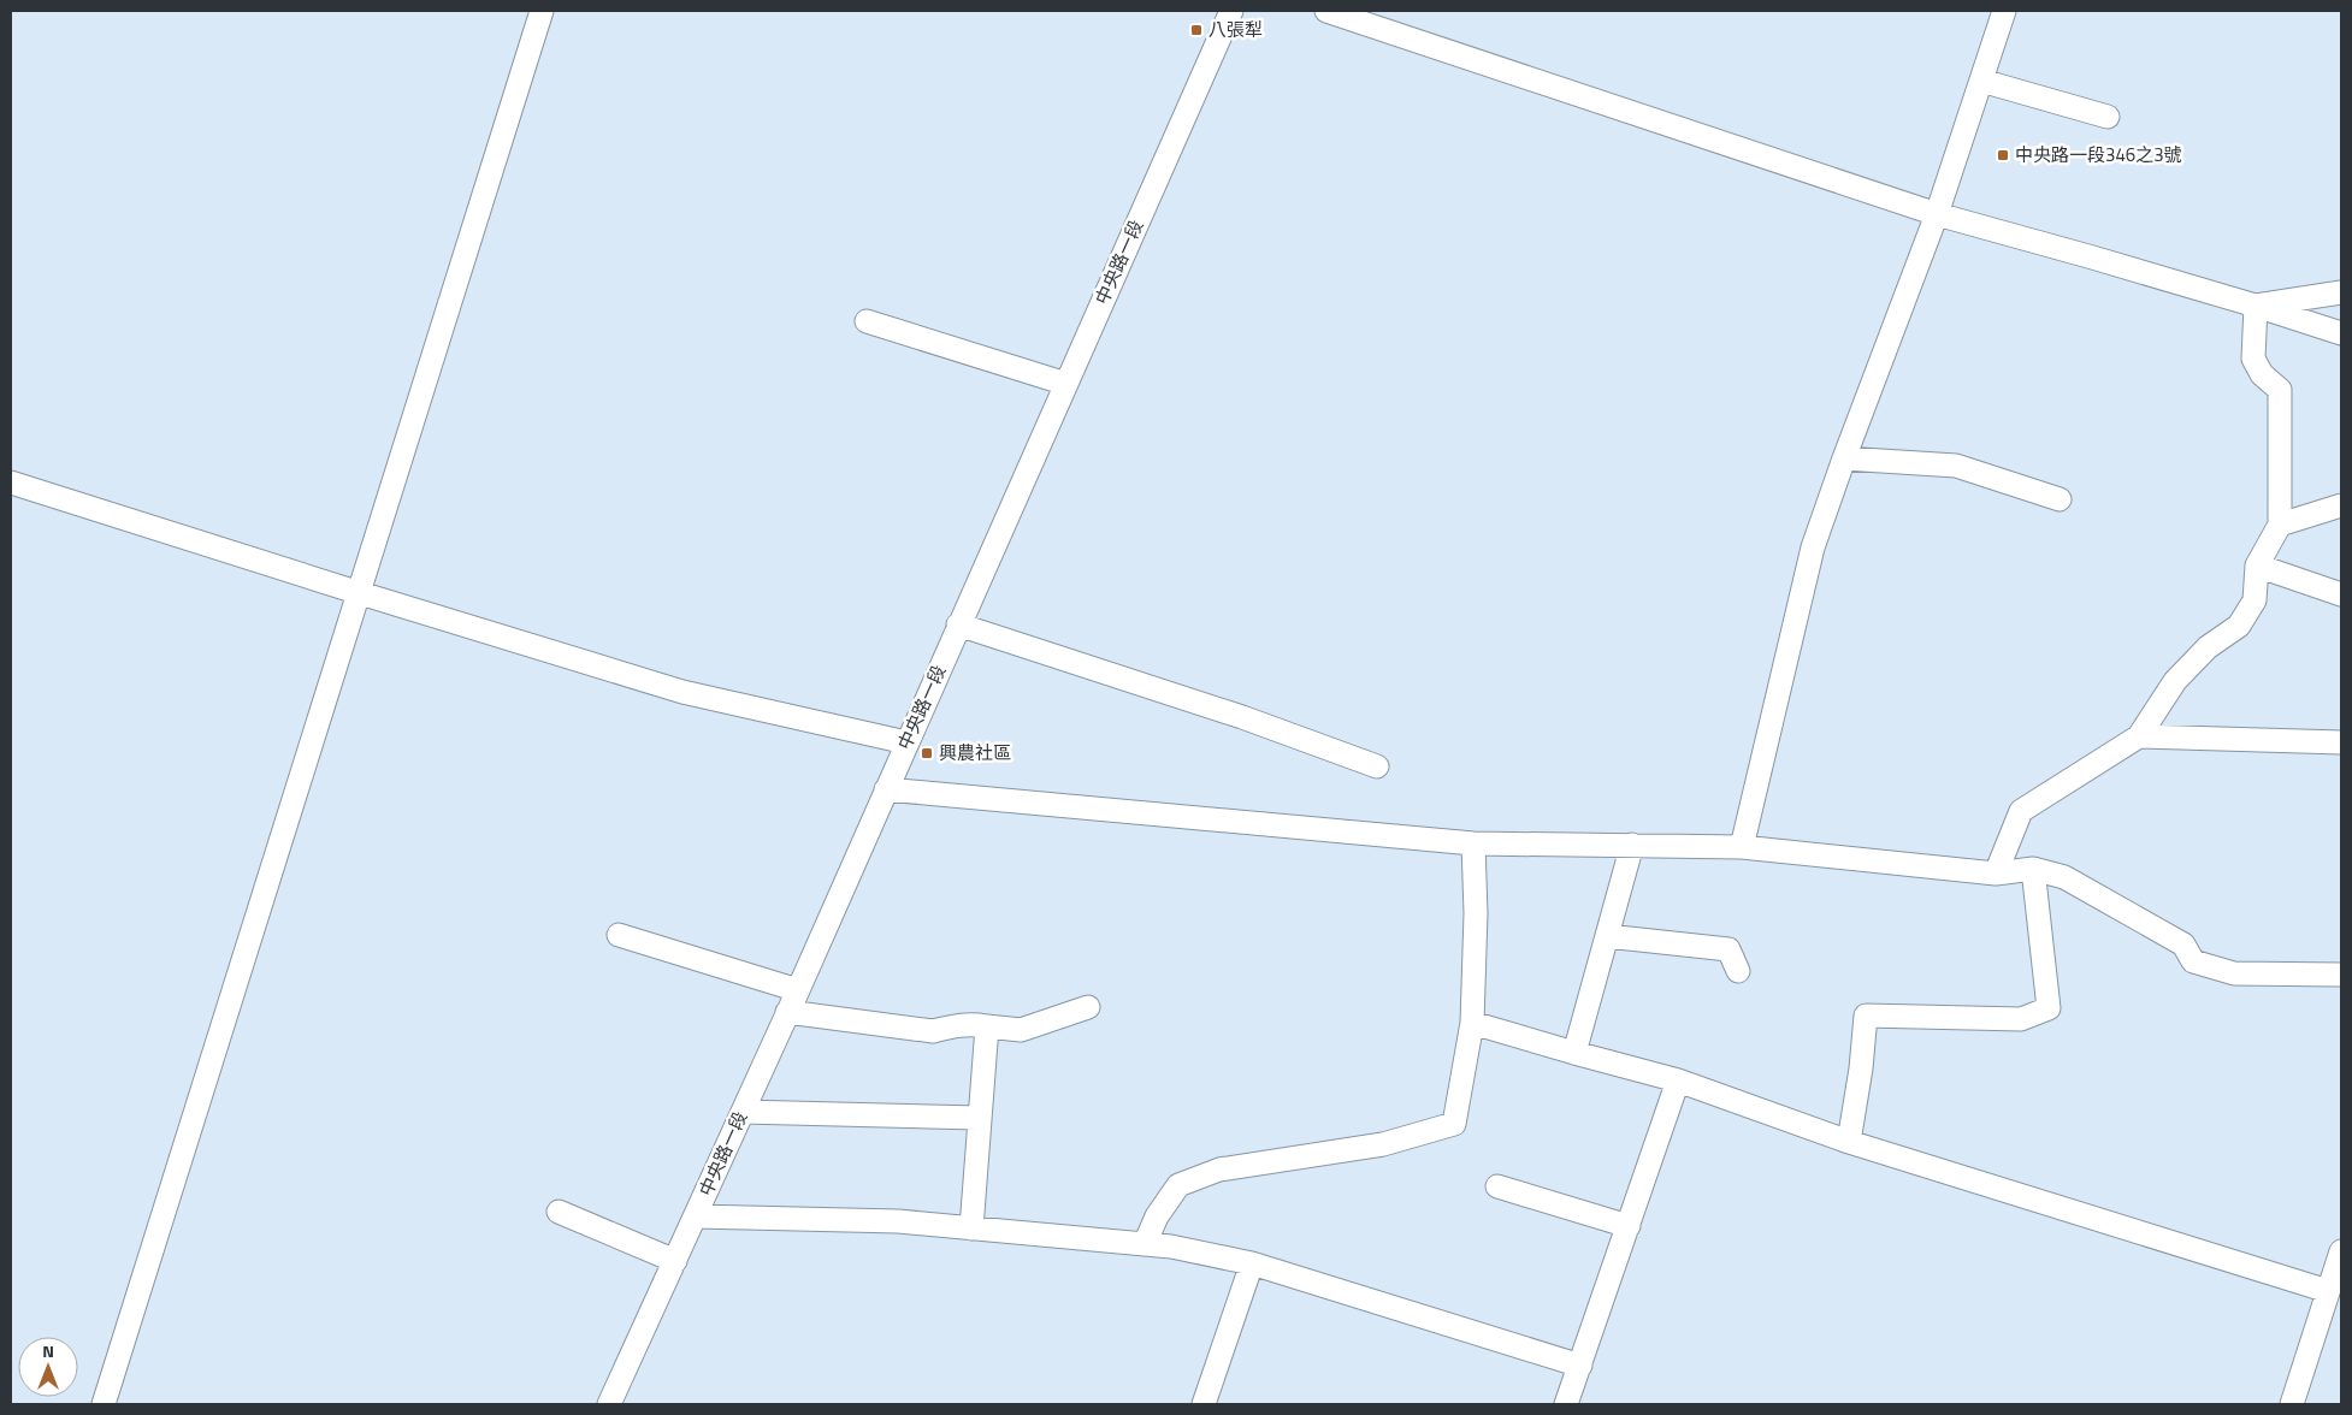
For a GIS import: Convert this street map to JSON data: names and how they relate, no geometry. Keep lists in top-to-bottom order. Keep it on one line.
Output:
{"streets":{"street":["中央路一段"]},"places":{"transit":["八張犁","中央路一段346之3號","興農社區"]},"north":"top"}
